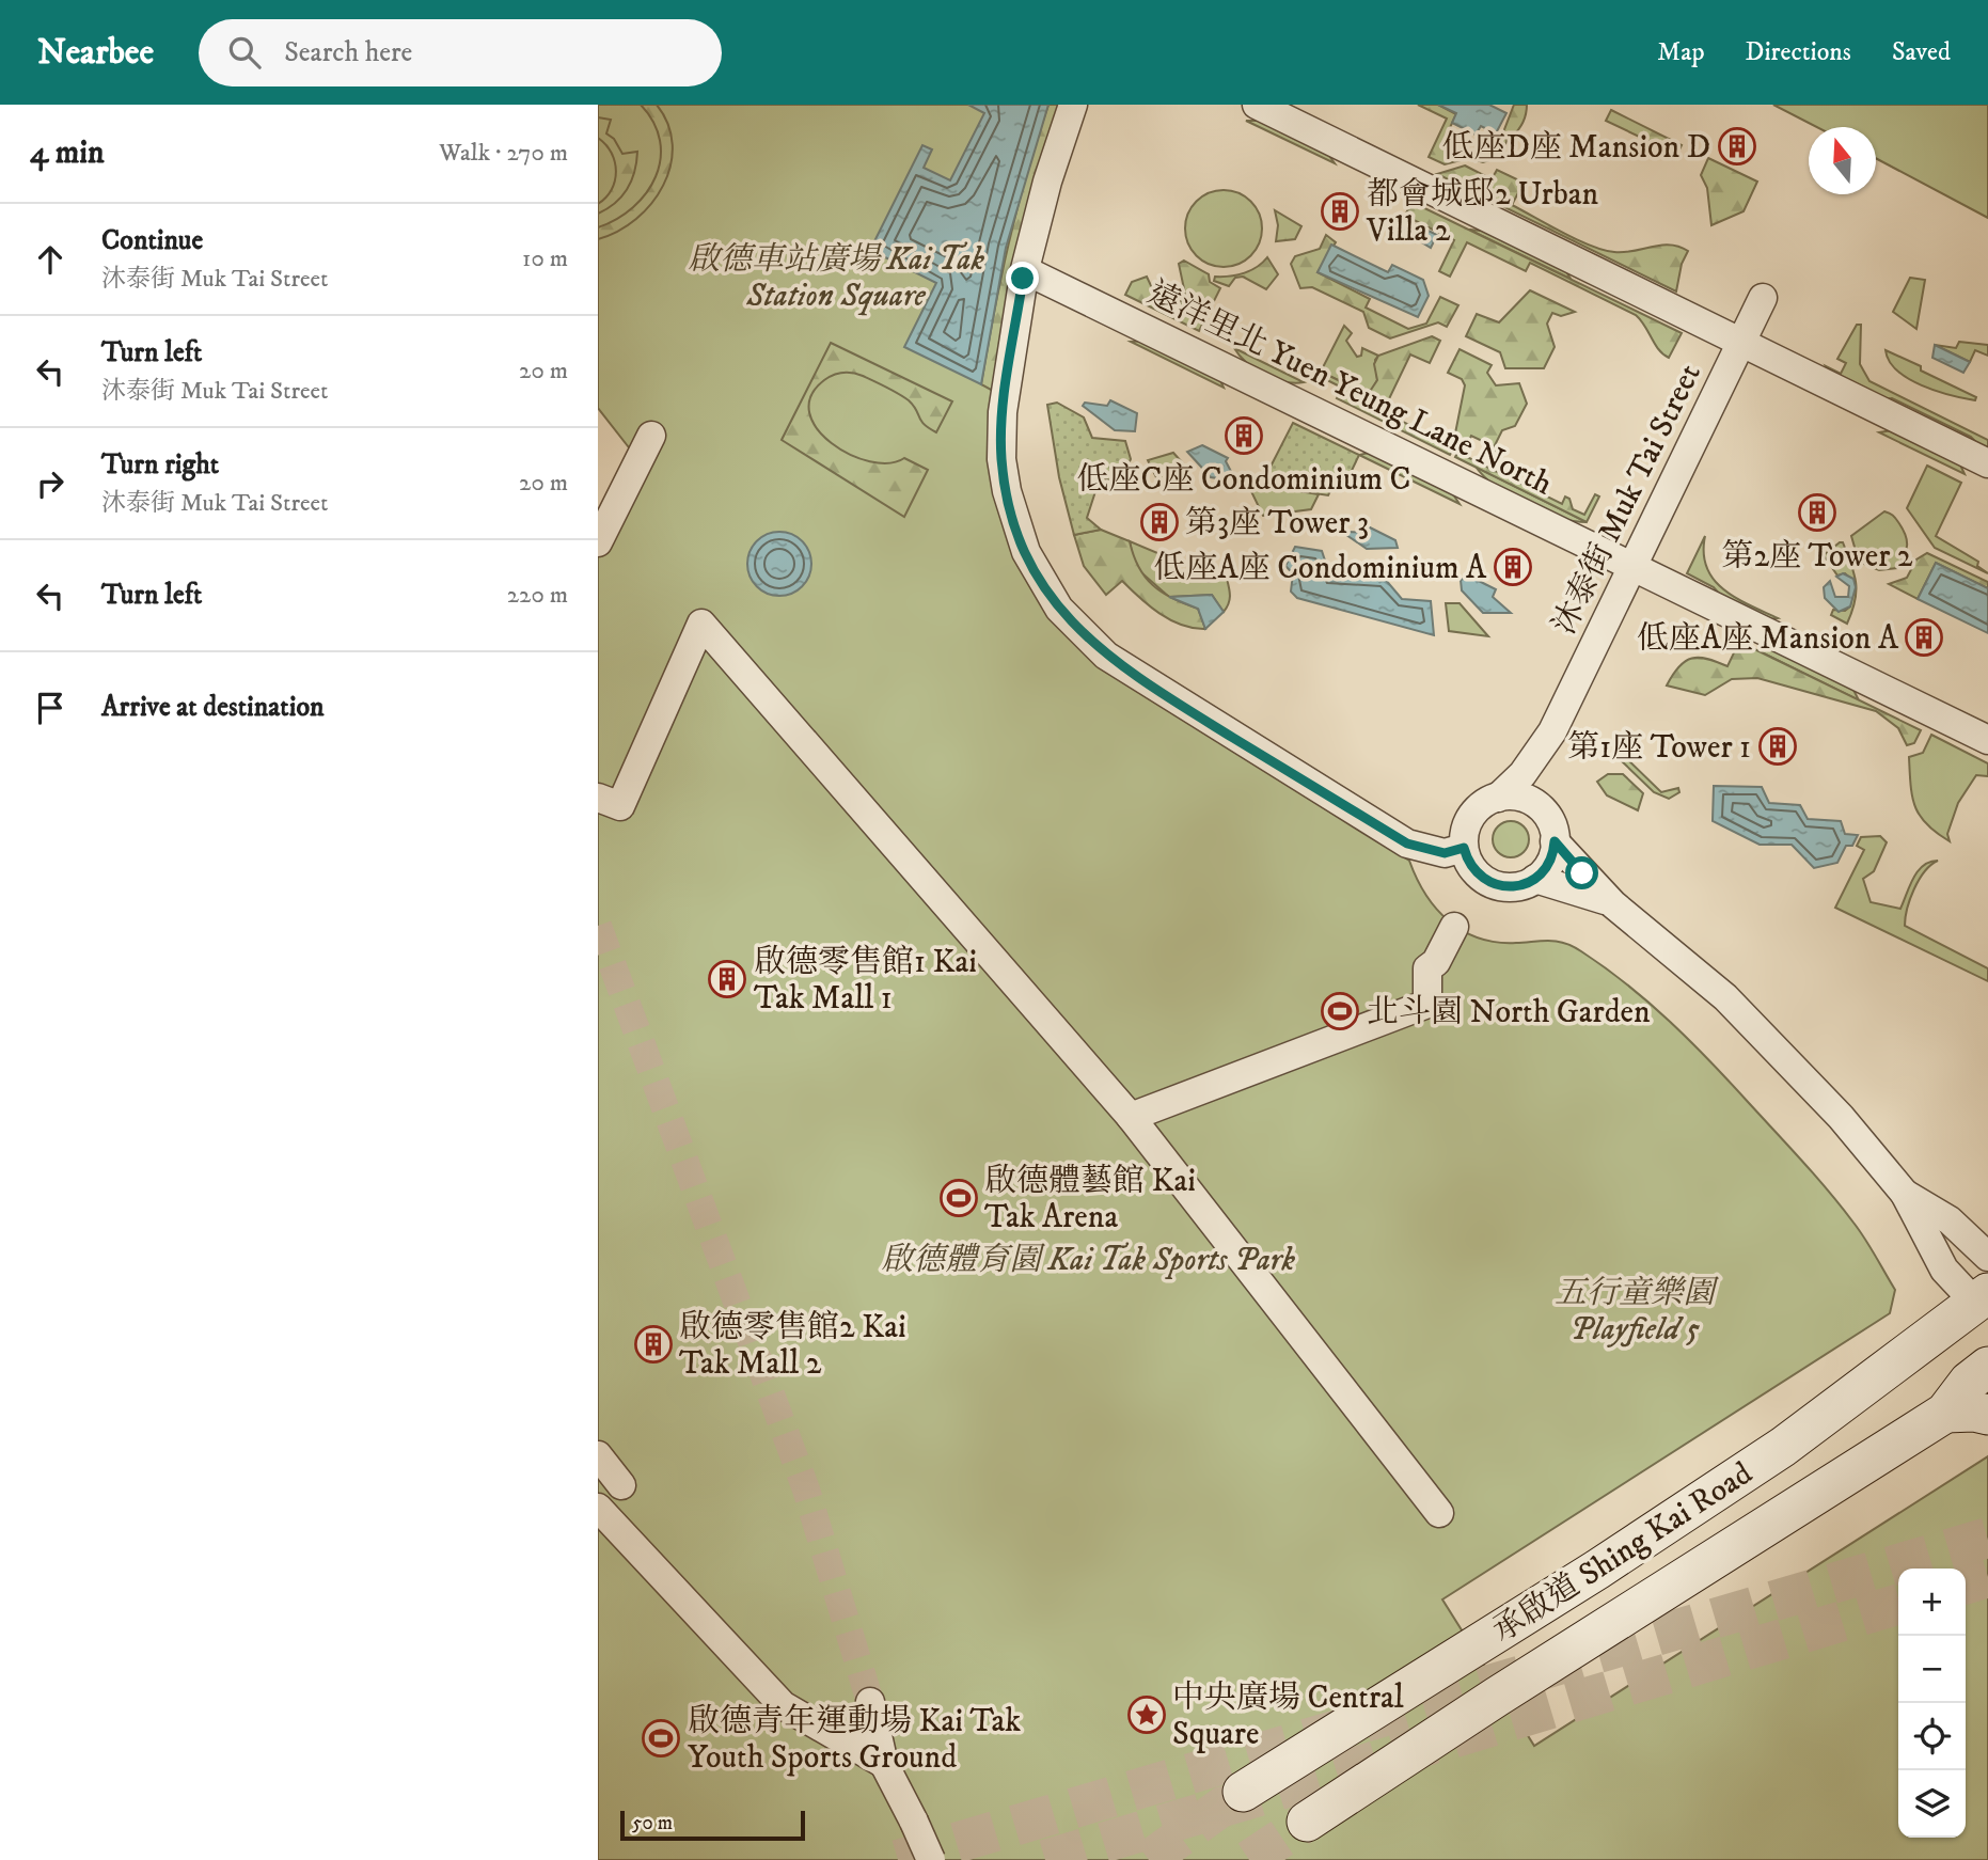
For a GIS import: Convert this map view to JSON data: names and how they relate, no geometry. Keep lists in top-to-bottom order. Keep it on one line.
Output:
{"streets":{"main road":["承啟道 Shing Kai Road"],"street":["遠洋里北 Yuen Yeung Lane North","沐泰街 Muk Tai Street"]},"crossings":[["遠洋里北 Yuen Yeung Lane North","沐泰街 Muk Tai Street"]],"parks":["啟德車站廣場 Kai Tak Station Square","啟德體育園 Kai Tak Sports Park","五行童樂園 Playfield 5"],"places":{"building":["低座D座 Mansion D","都會城邸2 Urban Villa 2","低座C座 Condominium C","第2座 Tower 2","第3座 Tower 3","低座A座 Condominium A","低座A座 Mansion A","第1座 Tower 1","啟德零售館1 Kai Tak Mall 1","啟德零售館2 Kai Tak Mall 2"],"sports":["北斗園 North Garden","啟德體藝館 Kai Tak Arena","啟德青年運動場 Kai Tak Youth Sports Ground"],"place":["中央廣場 Central Square"]},"scale_bar":"50 m","north":"top","page":{"header":"Nearbee","search":"Search here","nav":["Map","Directions","Saved"],"heading":["4 min","Walk · 270 m"],"list":[["Continue","沐泰街 Muk Tai Street","10 m"],["Turn left","沐泰街 Muk Tai Street","20 m"],["Turn right","沐泰街 Muk Tai Street","20 m"],["Turn left","220 m"],"Arrive at destination"],"map_buttons":["+","−"],"scale":"50 m"}}
